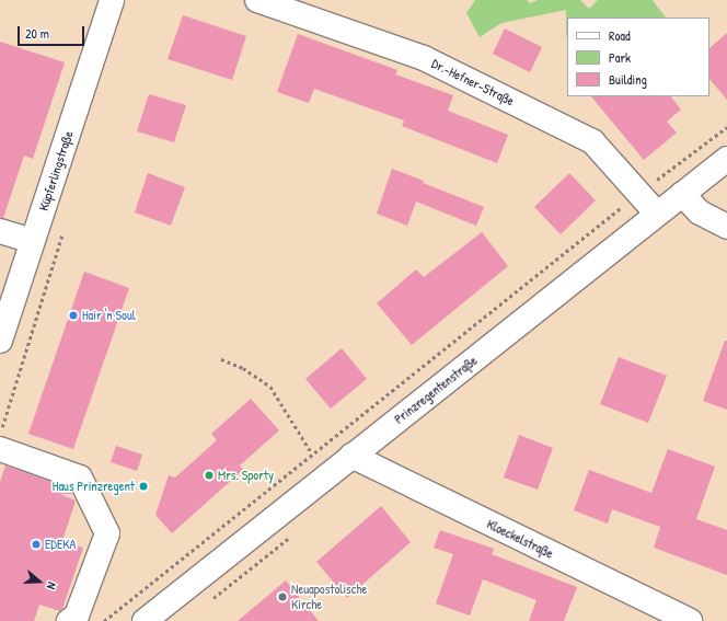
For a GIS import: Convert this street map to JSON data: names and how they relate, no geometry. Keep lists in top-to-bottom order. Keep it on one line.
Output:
{"streets":{"street":["Dr.-Hefner-Straße","Küpferlingstraße","Prinzregentenstraße","Kloeckelstraße"]},"crossings":[["Dr.-Hefner-Straße","Prinzregentenstraße"],["Prinzregentenstraße","Kloeckelstraße"]],"places":["Hair 'n Soul","Mrs. Sporty","Haus Prinzregent","EDEKA","Neuapostolische Kirche"],"legend":["Road","Park","Building"],"scale_bar":"20 m","north":"right"}
